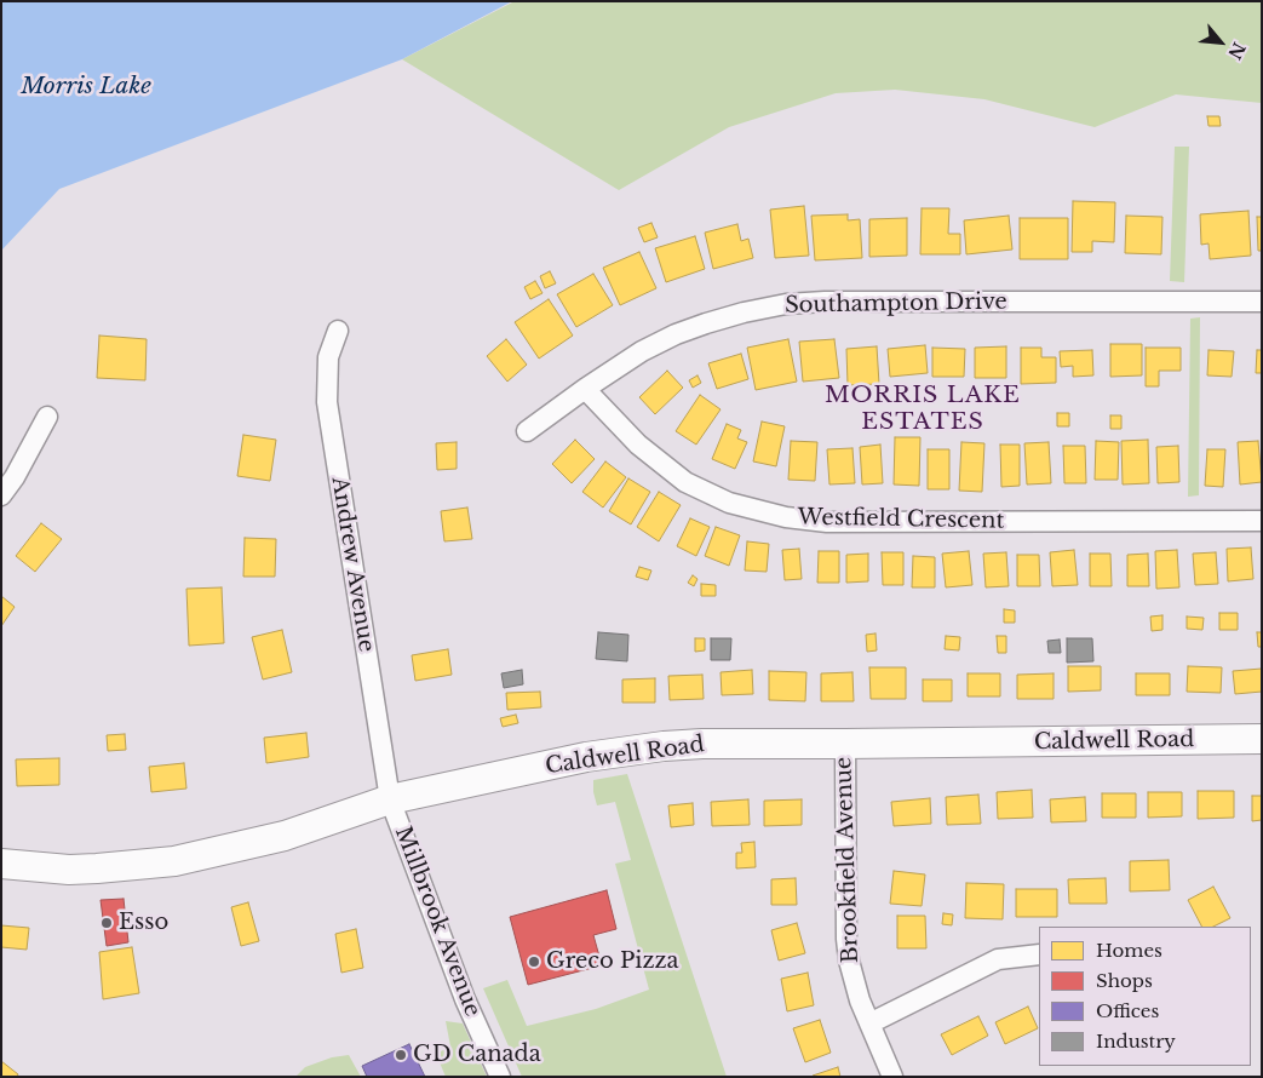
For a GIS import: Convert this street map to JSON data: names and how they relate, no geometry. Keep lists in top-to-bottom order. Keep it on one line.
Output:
{"streets":{"street":["Southampton Drive","Westfield Crescent","Andrew Avenue","Caldwell Road","Brookfield Avenue","Millbrook Avenue"]},"crossings":[["Southampton Drive","Westfield Crescent"],["Andrew Avenue","Caldwell Road"],["Andrew Avenue","Millbrook Avenue"],["Caldwell Road","Brookfield Avenue"],["Caldwell Road","Millbrook Avenue"]],"districts":["MORRIS LAKE ESTATES"],"water":["Morris Lake"],"places":["Esso","Greco Pizza","GD Canada"],"legend":["Homes","Shops","Offices","Industry"],"north":"bottom right"}
